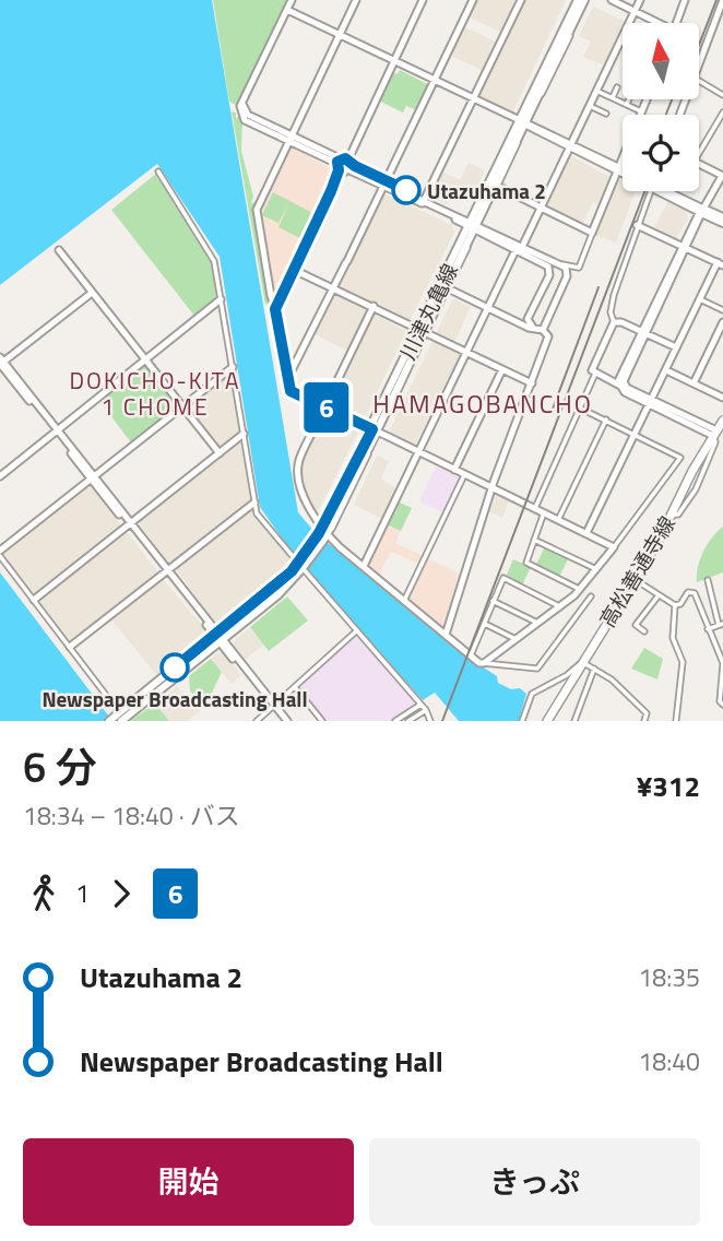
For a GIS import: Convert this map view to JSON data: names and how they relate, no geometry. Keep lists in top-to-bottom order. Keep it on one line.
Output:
{"streets":{"main road":["川津丸亀線","高松善通寺線"]},"districts":["DOKICHO-KITA 1 CHOME","HAMAGOBANCHO"],"places":["Utazuhama 2","Newspaper Broadcasting Hall"],"lines":["bus line 6"],"north":"top","page":{"on_map":"6","heading":["6 分","18:34 – 18:40 · バス","¥312"],"legs":["1","6"],"list":[{"name":"Utazuhama 2","value":"18:35"},{"name":"Newspaper Broadcasting Hall","value":"18:40"}],"buttons":["開始","きっぷ"]}}
